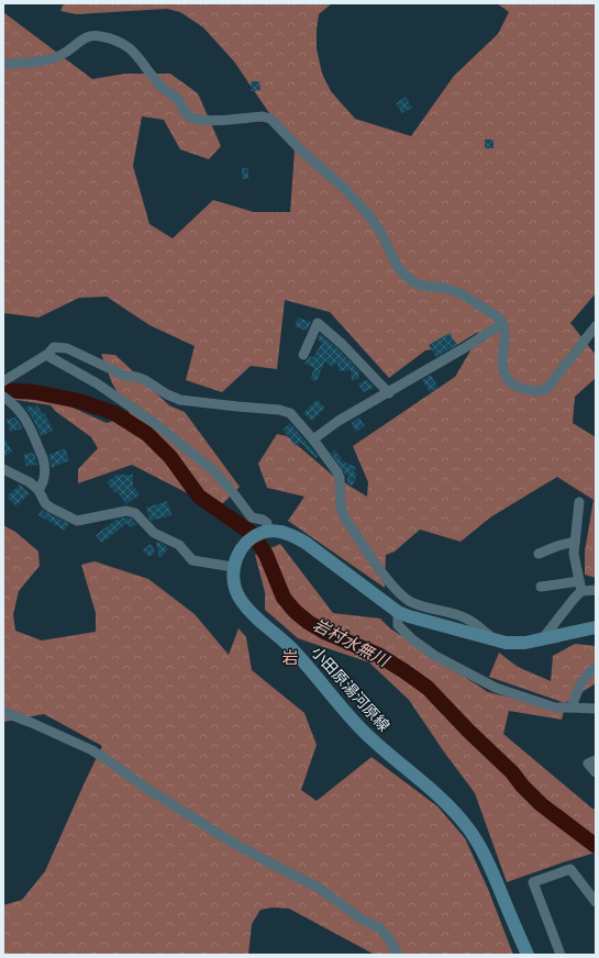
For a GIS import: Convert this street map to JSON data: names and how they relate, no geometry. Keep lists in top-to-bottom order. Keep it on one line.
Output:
{"streets":{"main road":["小田原湯河原線"]},"districts":["岩"],"water":["岩村水無川"]}
